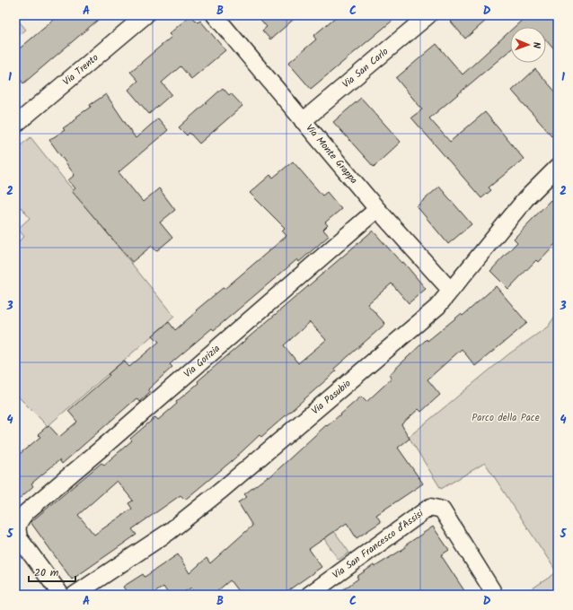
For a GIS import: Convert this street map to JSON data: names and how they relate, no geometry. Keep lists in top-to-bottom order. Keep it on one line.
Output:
{"streets":{"street":["Via San Carlo","Via Trento","Via Monte Grappa","Via Gorizia","Via Pasubio","Via San Francesco d'Assisi"]},"crossings":[["Via San Carlo","Via Monte Grappa"],["Via Monte Grappa","Via Gorizia"],["Via Monte Grappa","Via Pasubio"]],"parks":["Parco della Pace"],"scale_bar":"20 m","north":"right","grid":{"columns":["A","B","C","D"],"rows":["1","2","3","4","5"]}}
